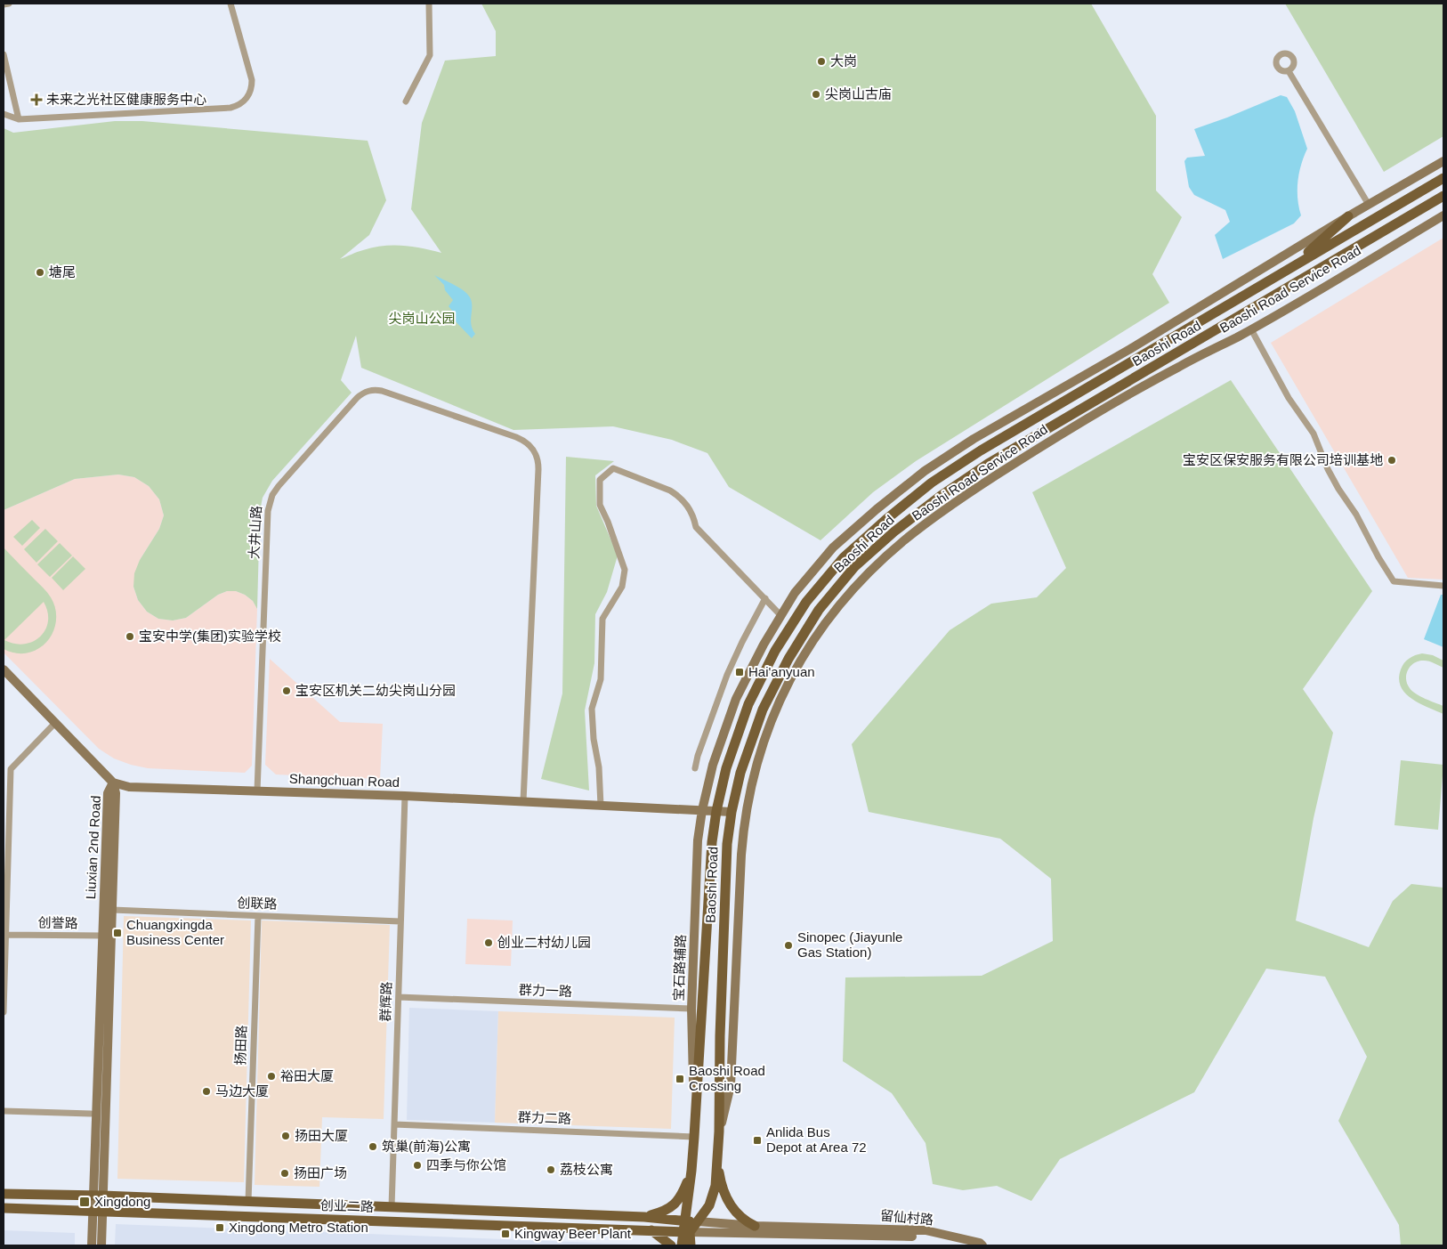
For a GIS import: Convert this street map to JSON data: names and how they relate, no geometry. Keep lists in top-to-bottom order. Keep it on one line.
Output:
{"streets":{"main road":["Baoshi Road Service Road","Baoshi Road","Shangchuan Road","Liuxian 2nd Road","宝石路辅路","创业二路","留仙村路"],"street":["大井山路","创联路","创誉路","群力一路","群辉路","扬田路","群力二路"]},"crossings":[["Baoshi Road Service Road","Baoshi Road"],["Baoshi Road Service Road","Shangchuan Road"],["Baoshi Road Service Road","宝石路辅路"],["Baoshi Road","Shangchuan Road"],["Baoshi Road","宝石路辅路"],["Baoshi Road","群力二路"],["Baoshi Road","创业二路"],["Baoshi Road","留仙村路"],["大井山路","Shangchuan Road"],["Shangchuan Road","Liuxian 2nd Road"],["Shangchuan Road","宝石路辅路"],["Shangchuan Road","群辉路"],["Liuxian 2nd Road","创联路"],["Liuxian 2nd Road","创誉路"],["Liuxian 2nd Road","创业二路"],["创联路","群辉路"],["创联路","扬田路"],["宝石路辅路","群力一路"],["群力一路","群辉路"],["群辉路","群力二路"],["群辉路","创业二路"],["扬田路","创业二路"],["创业二路","留仙村路"]],"parks":["尖岗山公园"],"places":{"other":["大岗","尖岗山古庙","塘尾","宝安区保安服务有限公司培训基地","宝安中学(集团)实验学校","宝安区机关二幼尖岗山分园","创业二村幼儿园","Sinopec (Jiayunle Gas Station)","裕田大厦","马边大厦","扬田大厦","筑巢(前海)公寓","四季与你公馆","荔枝公寓","扬田广场"],"health":["未来之光社区健康服务中心"],"transit":["Hai'anyuan","Chuangxingda Business Center","Baoshi Road Crossing","Anlida Bus Depot at Area 72","Xingdong","Xingdong Metro Station","Kingway Beer Plant"]}}
